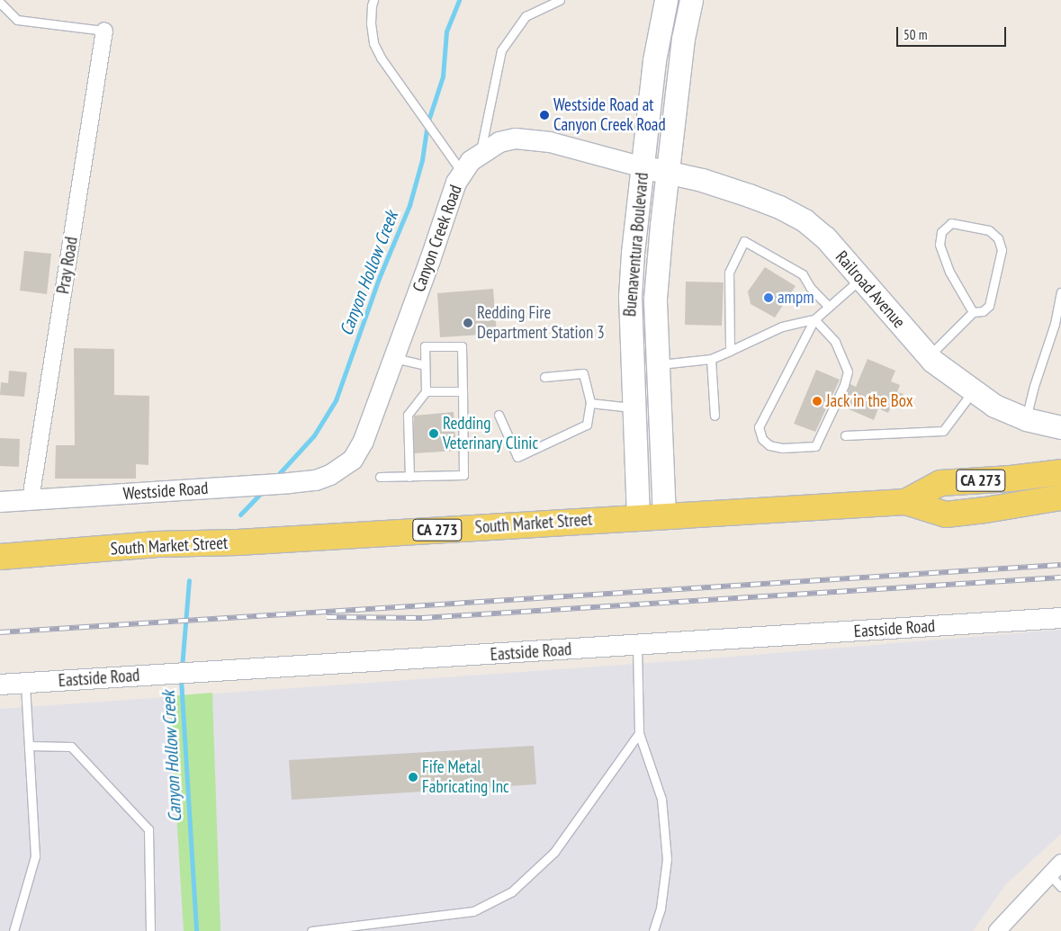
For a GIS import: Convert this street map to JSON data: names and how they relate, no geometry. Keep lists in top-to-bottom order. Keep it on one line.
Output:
{"streets":{"main road":["Canyon Creek Road","Buenaventura Boulevard","Railroad Avenue","CA 273","South Market Street"],"street":["Pray Road","Westside Road","Eastside Road"]},"crossings":[["Canyon Creek Road","Buenaventura Boulevard"],["Canyon Creek Road","Railroad Avenue"],["Canyon Creek Road","Westside Road"],["Buenaventura Boulevard","Railroad Avenue"],["Buenaventura Boulevard","South Market Street"],["Pray Road","Westside Road"]],"water":["Canyon Hollow Creek"],"places":["Westside Road at Canyon Creek Road","ampm","Redding Fire Department Station 3","Jack in the Box","Redding Veterinary Clinic","Fife Metal Fabricating Inc"],"scale_bar":"50 m"}
